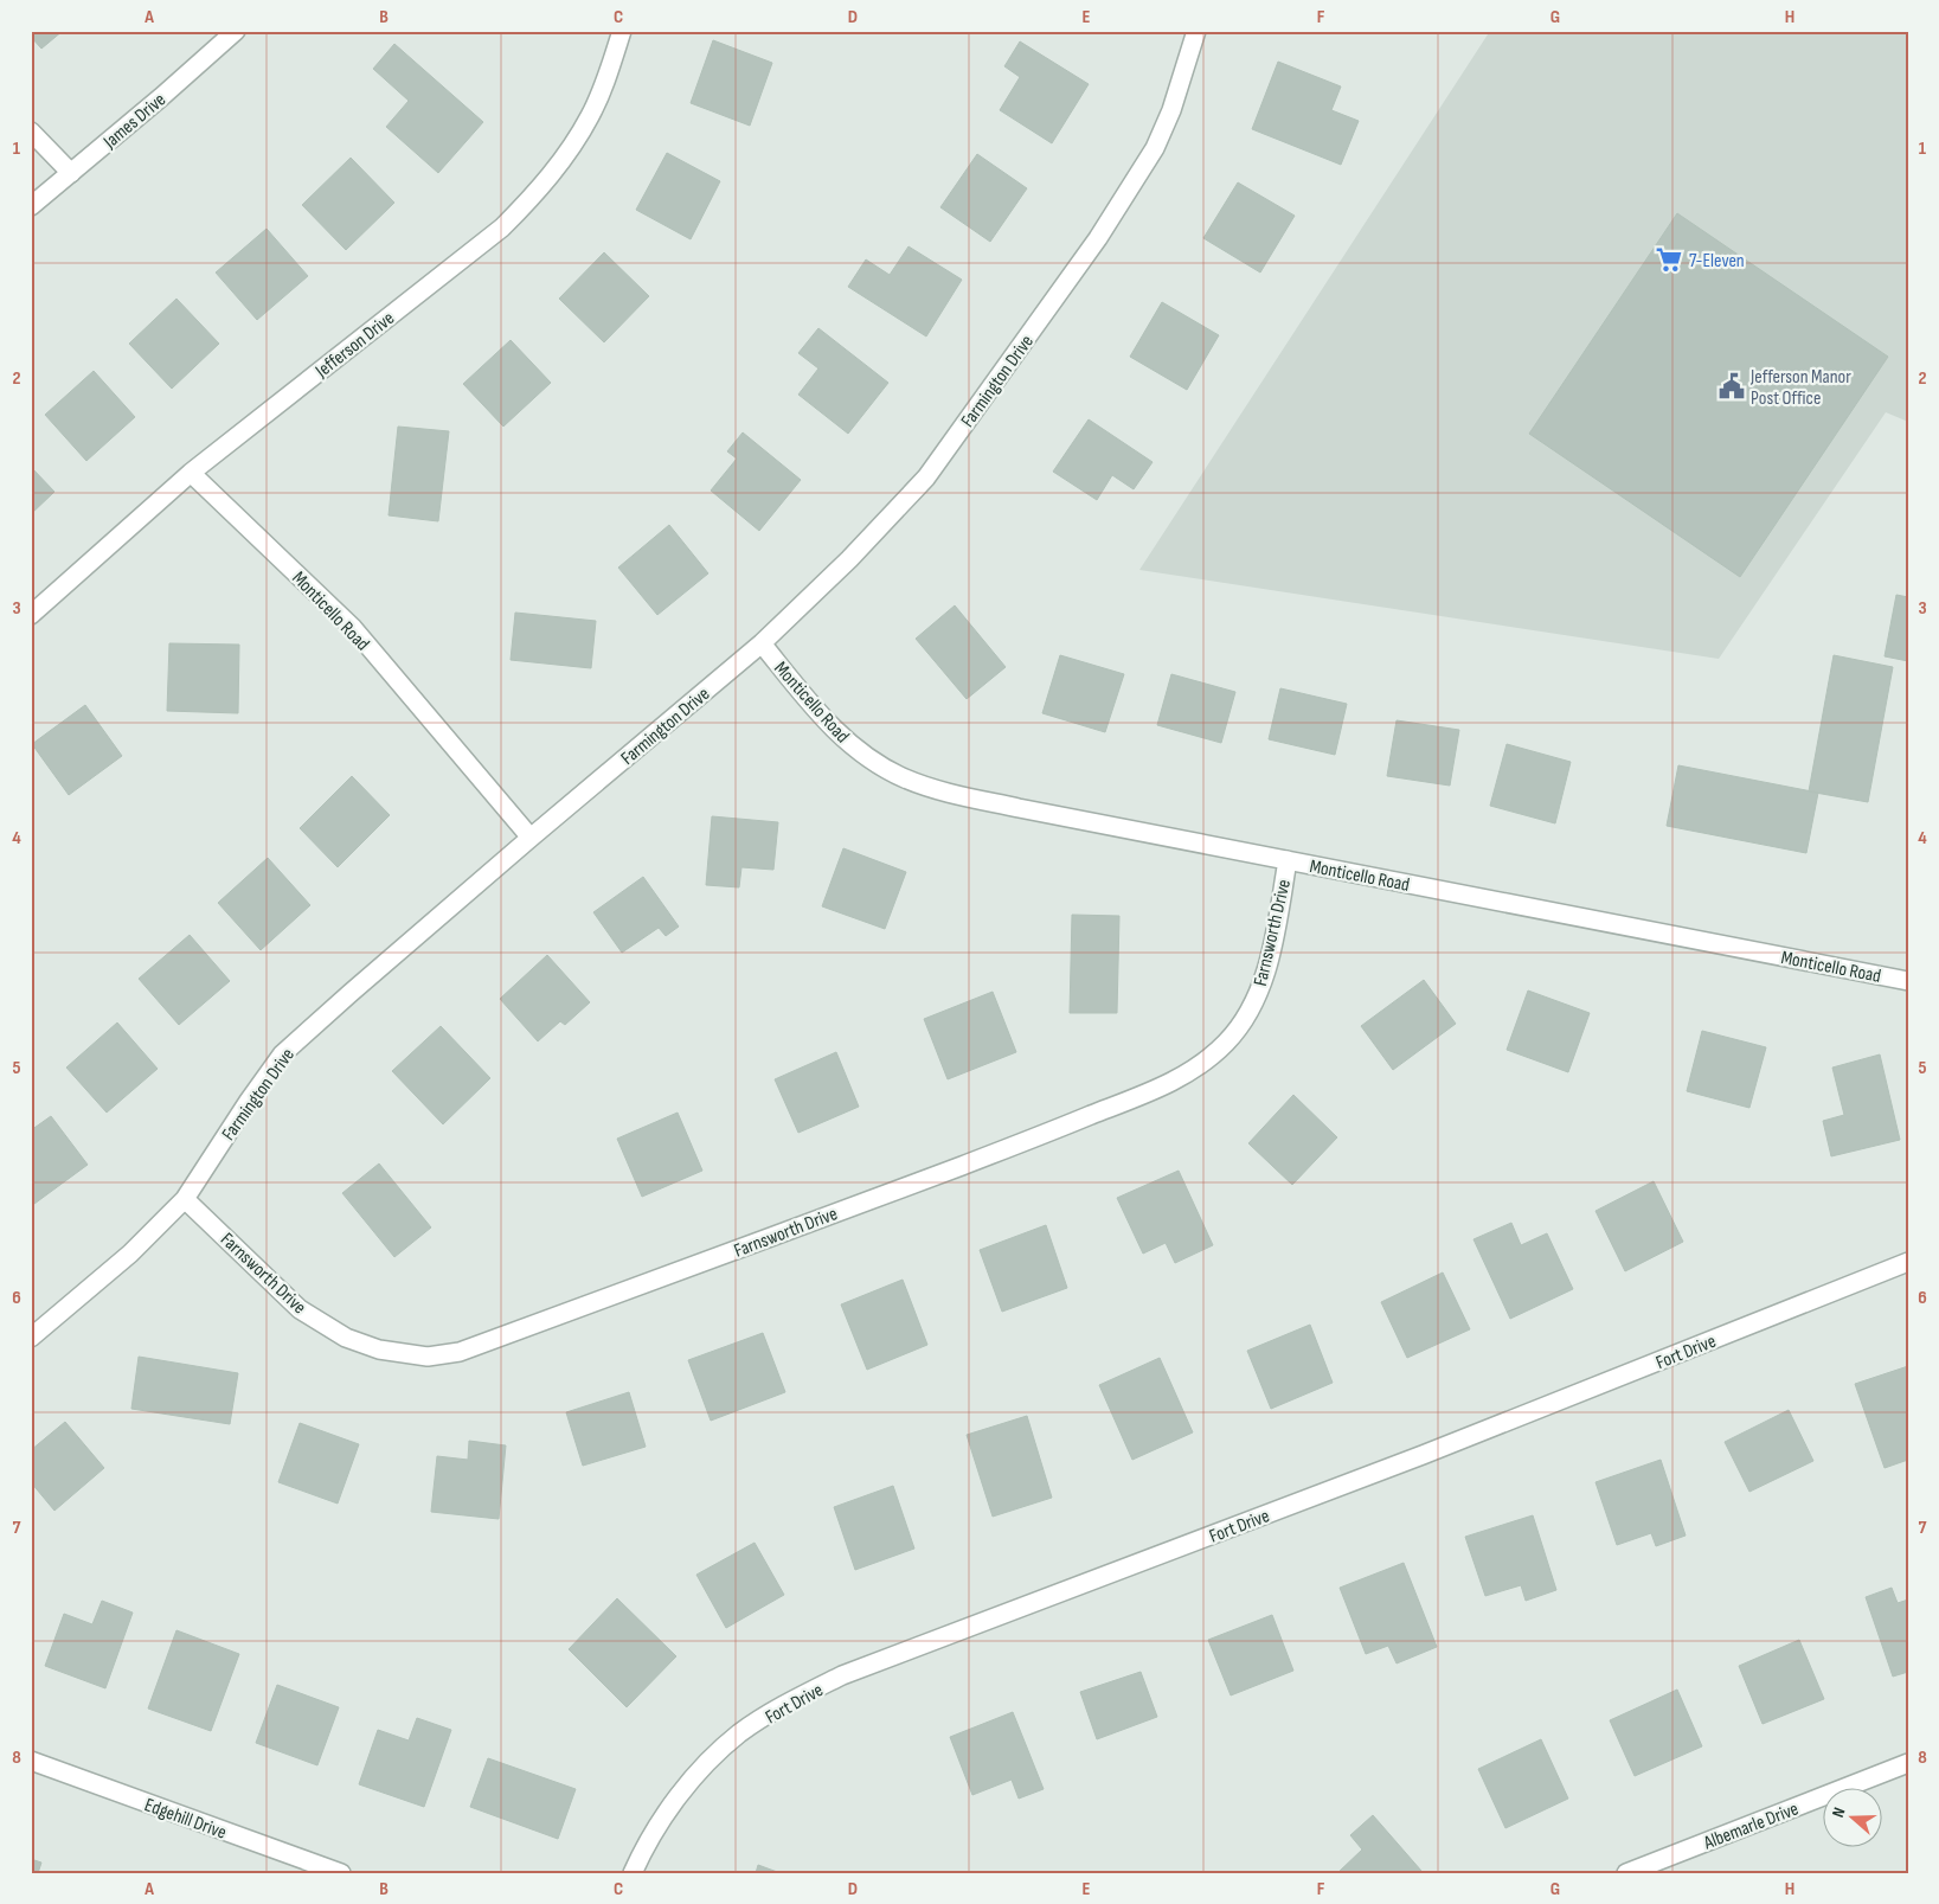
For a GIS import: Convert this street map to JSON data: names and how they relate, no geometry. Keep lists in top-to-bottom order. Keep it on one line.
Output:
{"streets":{"street":["James Drive","Jefferson Drive","Farmington Drive","Monticello Road","Farnsworth Drive","Fort Drive","Edgehill Drive","Albemarle Drive"]},"crossings":[["Jefferson Drive","Monticello Road"],["Farmington Drive","Monticello Road"],["Farmington Drive","Farnsworth Drive"],["Monticello Road","Farnsworth Drive"]],"places":{"supermarket":["7-Eleven"],"public building":["Jefferson Manor Post Office"]},"north":"left","grid":{"columns":["A","B","C","D","E","F","G","H"],"rows":["1","2","3","4","5","6","7","8"]}}
